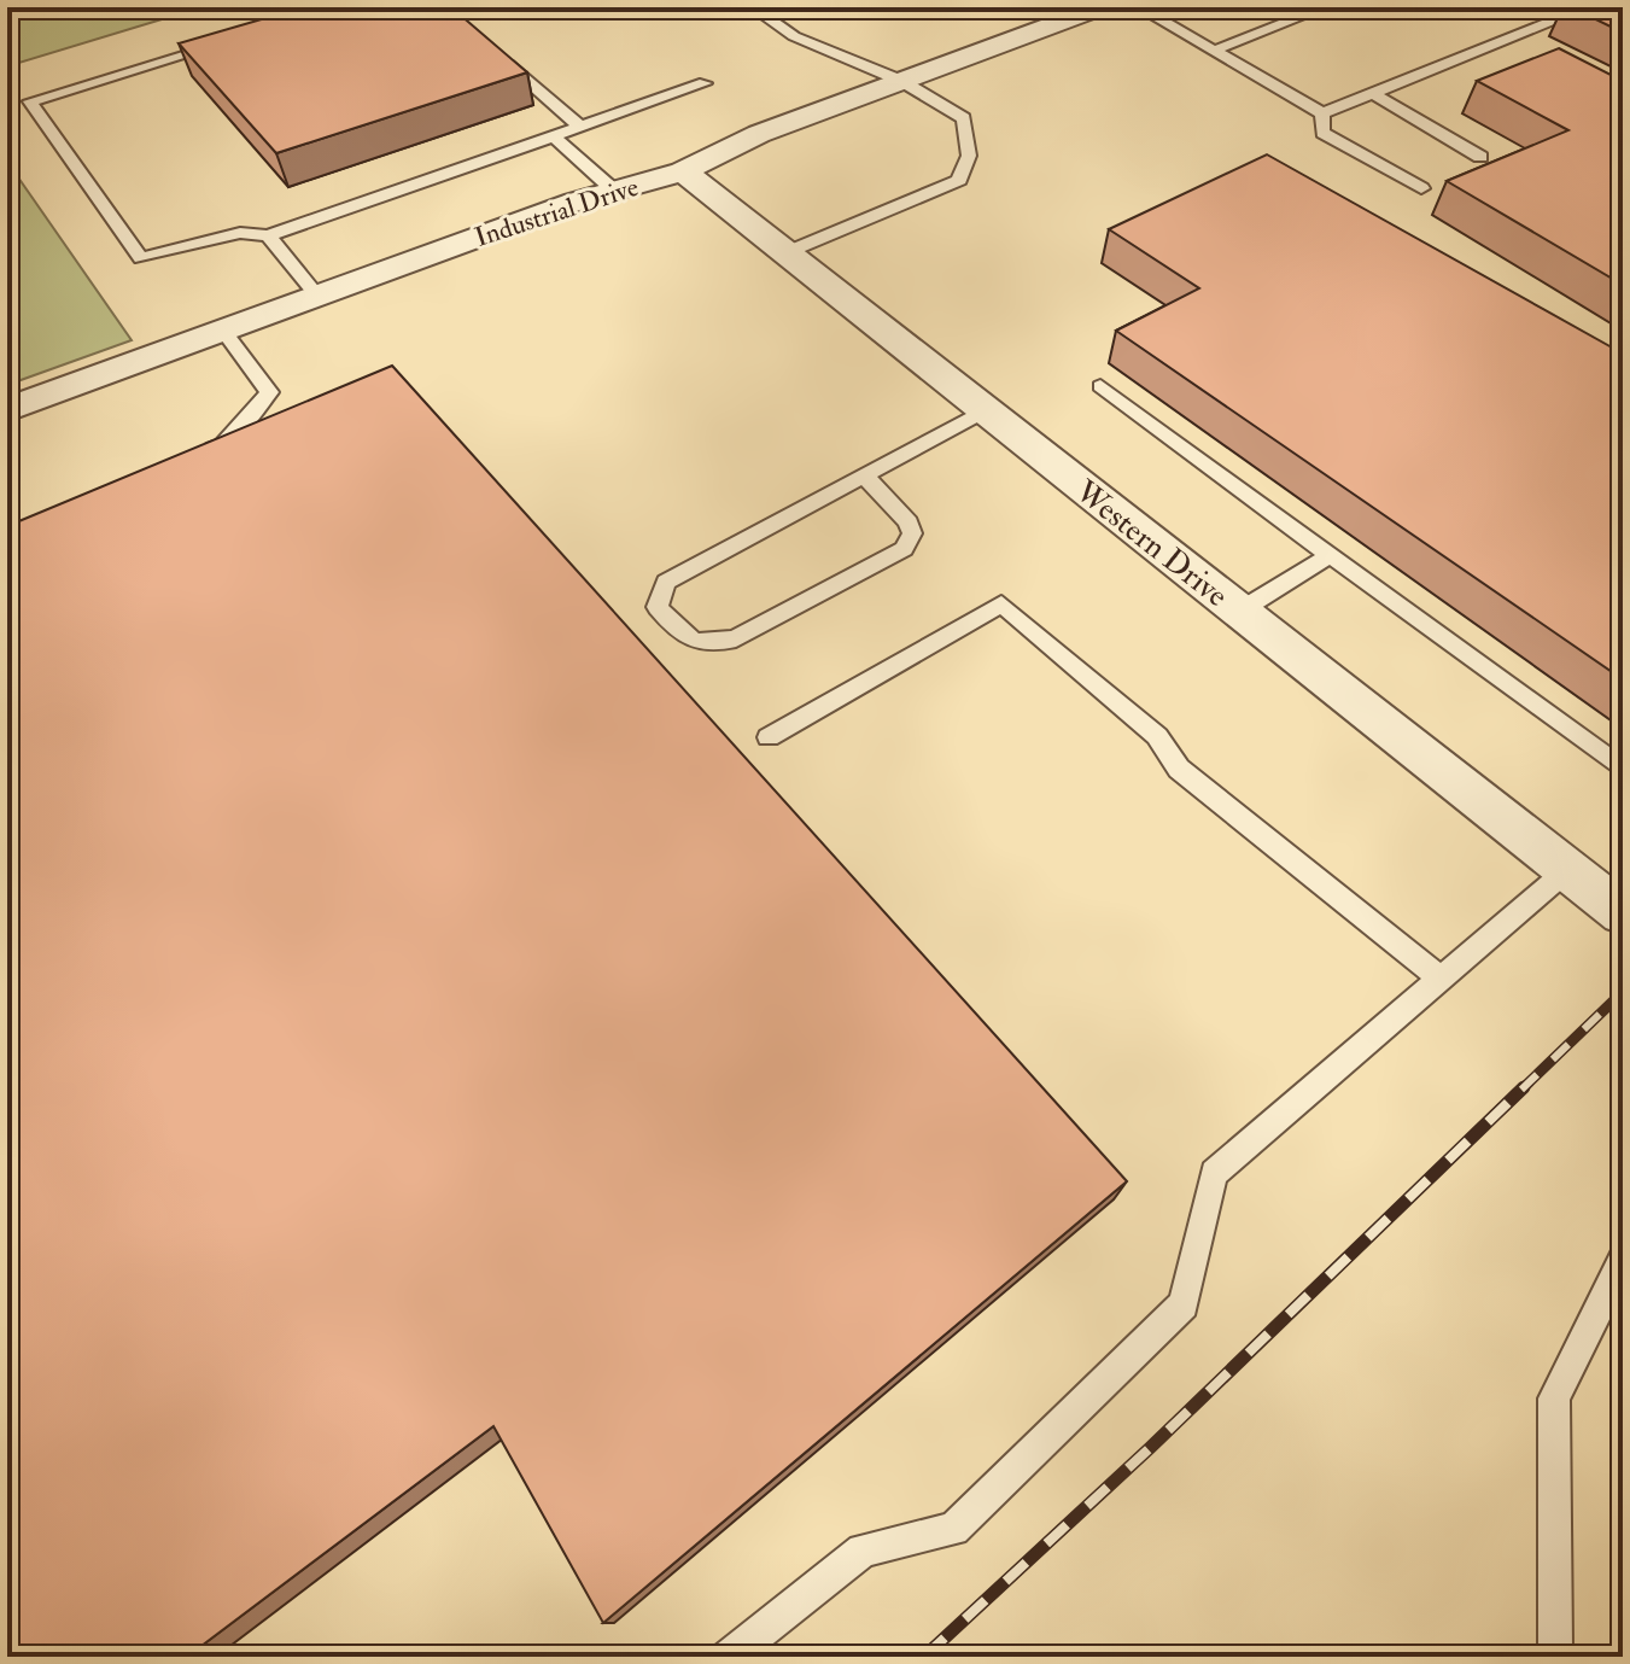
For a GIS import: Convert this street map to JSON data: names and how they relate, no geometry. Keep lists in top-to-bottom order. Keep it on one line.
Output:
{"streets":{"street":["Industrial Drive","Western Drive"]},"crossings":[["Industrial Drive","Western Drive"]]}
